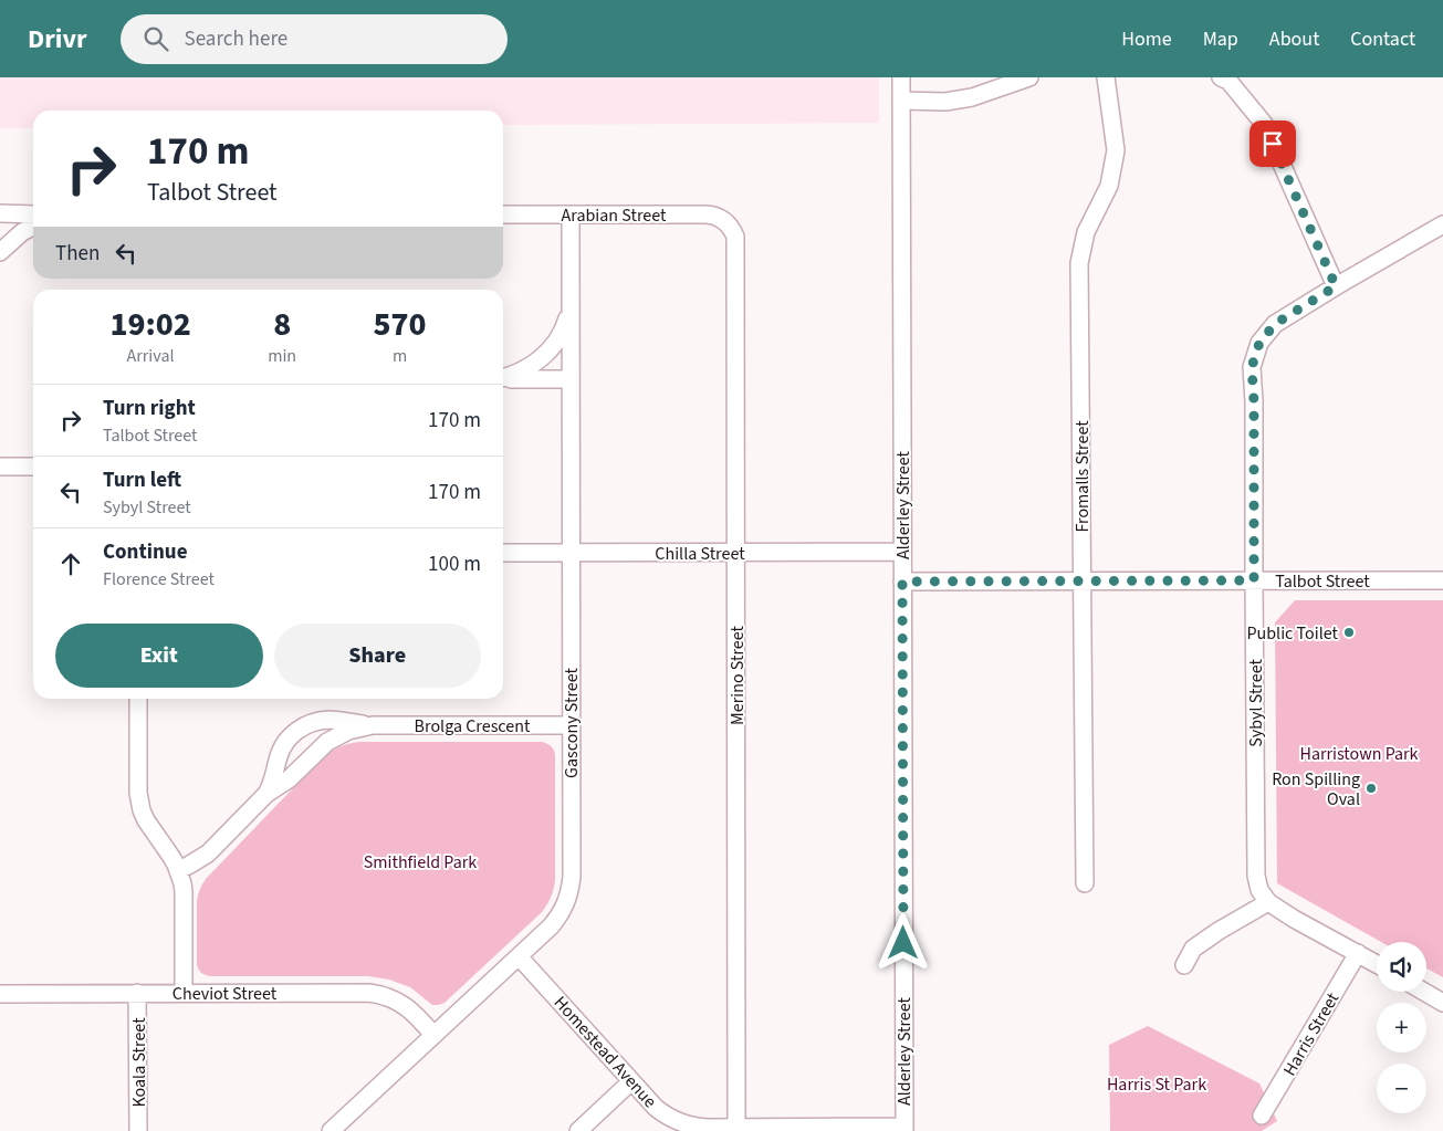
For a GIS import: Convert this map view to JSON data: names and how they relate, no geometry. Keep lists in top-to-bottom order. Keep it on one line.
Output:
{"streets":{"street":["Arabian Street","Fromalls Street","Alderley Street","Chilla Street","Talbot Street","Merino Street","Sybyl Street","Gascony Street","Brolga Crescent","Cheviot Street","Harris Street","Homestead Avenue","Koala Street"]},"crossings":[["Arabian Street","Merino Street"],["Arabian Street","Gascony Street"],["Fromalls Street","Talbot Street"],["Alderley Street","Chilla Street"],["Alderley Street","Talbot Street"],["Alderley Street","Homestead Avenue"],["Chilla Street","Merino Street"],["Chilla Street","Gascony Street"],["Talbot Street","Sybyl Street"],["Merino Street","Homestead Avenue"],["Gascony Street","Brolga Crescent"],["Gascony Street","Cheviot Street"],["Gascony Street","Homestead Avenue"],["Cheviot Street","Koala Street"]],"parks":["Harristown Park","Smithfield Park","Harris St Park"],"places":["Public Toilet","Ron Spilling Oval"],"page":{"header":"Drivr","search":"Search here","nav":["Home","Map","About","Contact"],"turn":["170 m","Talbot Street"],"then":"Then","eta":["19:02","Arrival","8","min","570","m"],"list":[{"name":"Turn right","note":"Talbot Street","value":"170 m"},{"name":"Turn left","note":"Sybyl Street","value":"170 m"},{"name":"Continue","note":"Florence Street","value":"100 m"}],"buttons":["Exit","Share"],"map_buttons":["+","−"]}}
